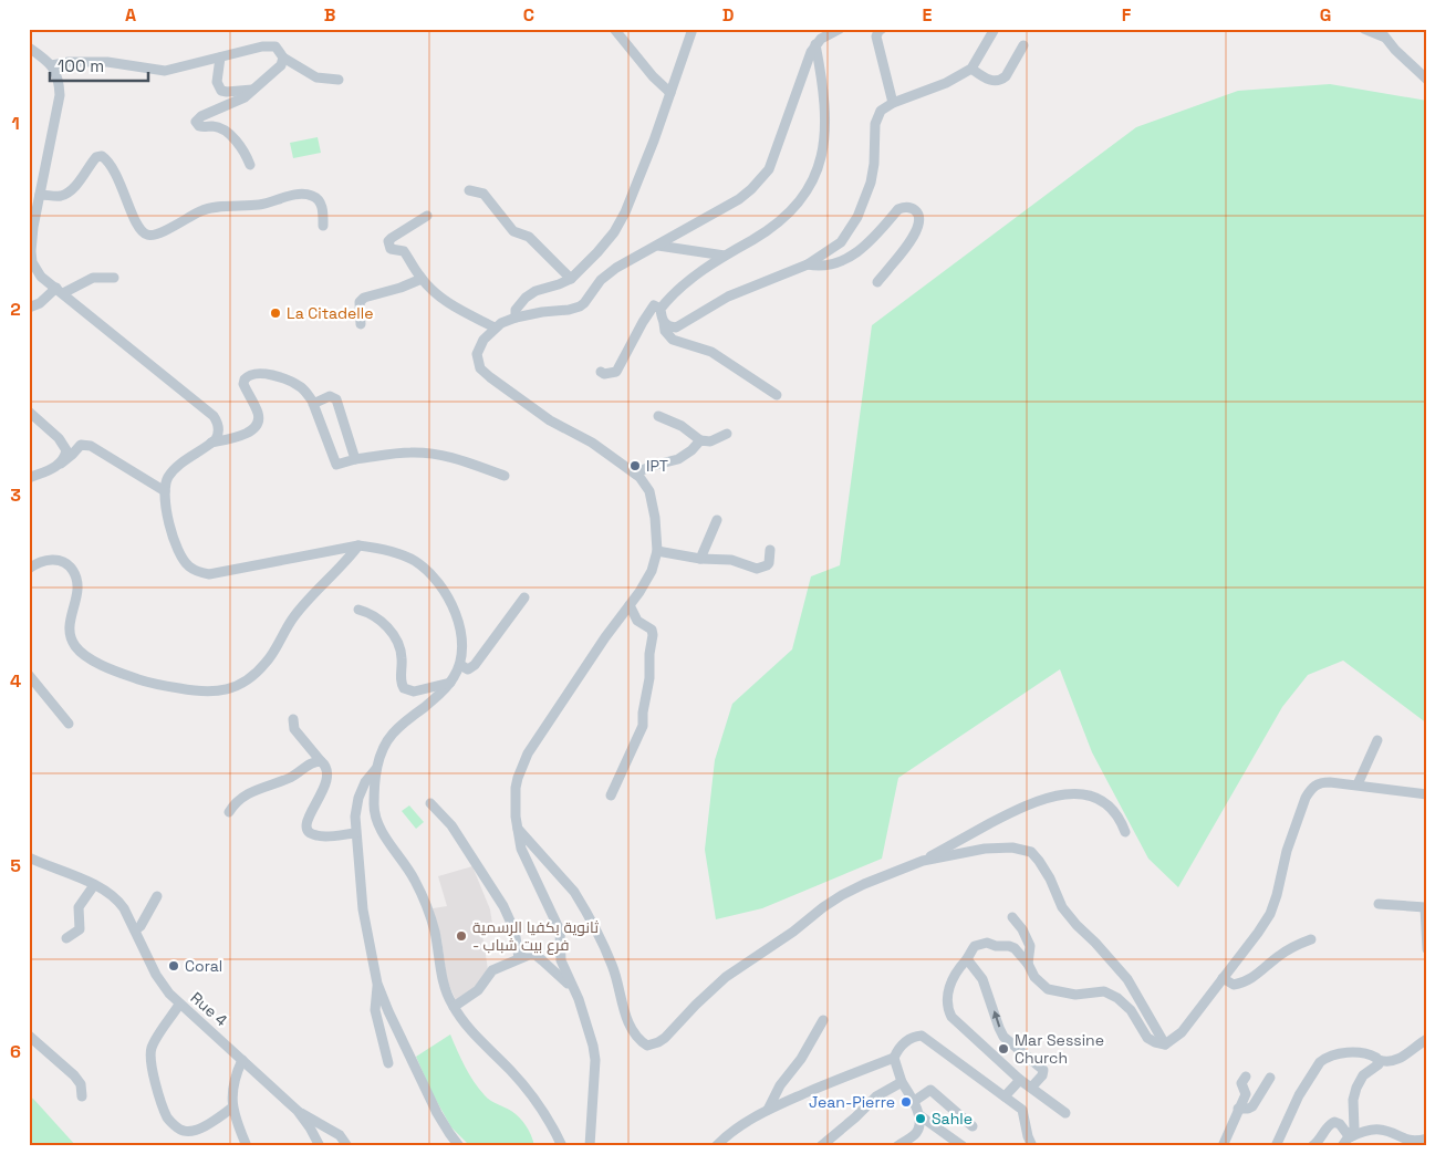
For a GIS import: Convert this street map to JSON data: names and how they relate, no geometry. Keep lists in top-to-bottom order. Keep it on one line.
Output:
{"streets":{"street":["Rue 4"]},"places":["La Citadelle","IPT","ثانوية بكفيا الرسمية - فرع بيت شباب","Coral","Mar Sessine Church","Jean-Pierre","Sahle"],"scale_bar":"100 m","grid":{"columns":["A","B","C","D","E","F","G"],"rows":["1","2","3","4","5","6"]}}
